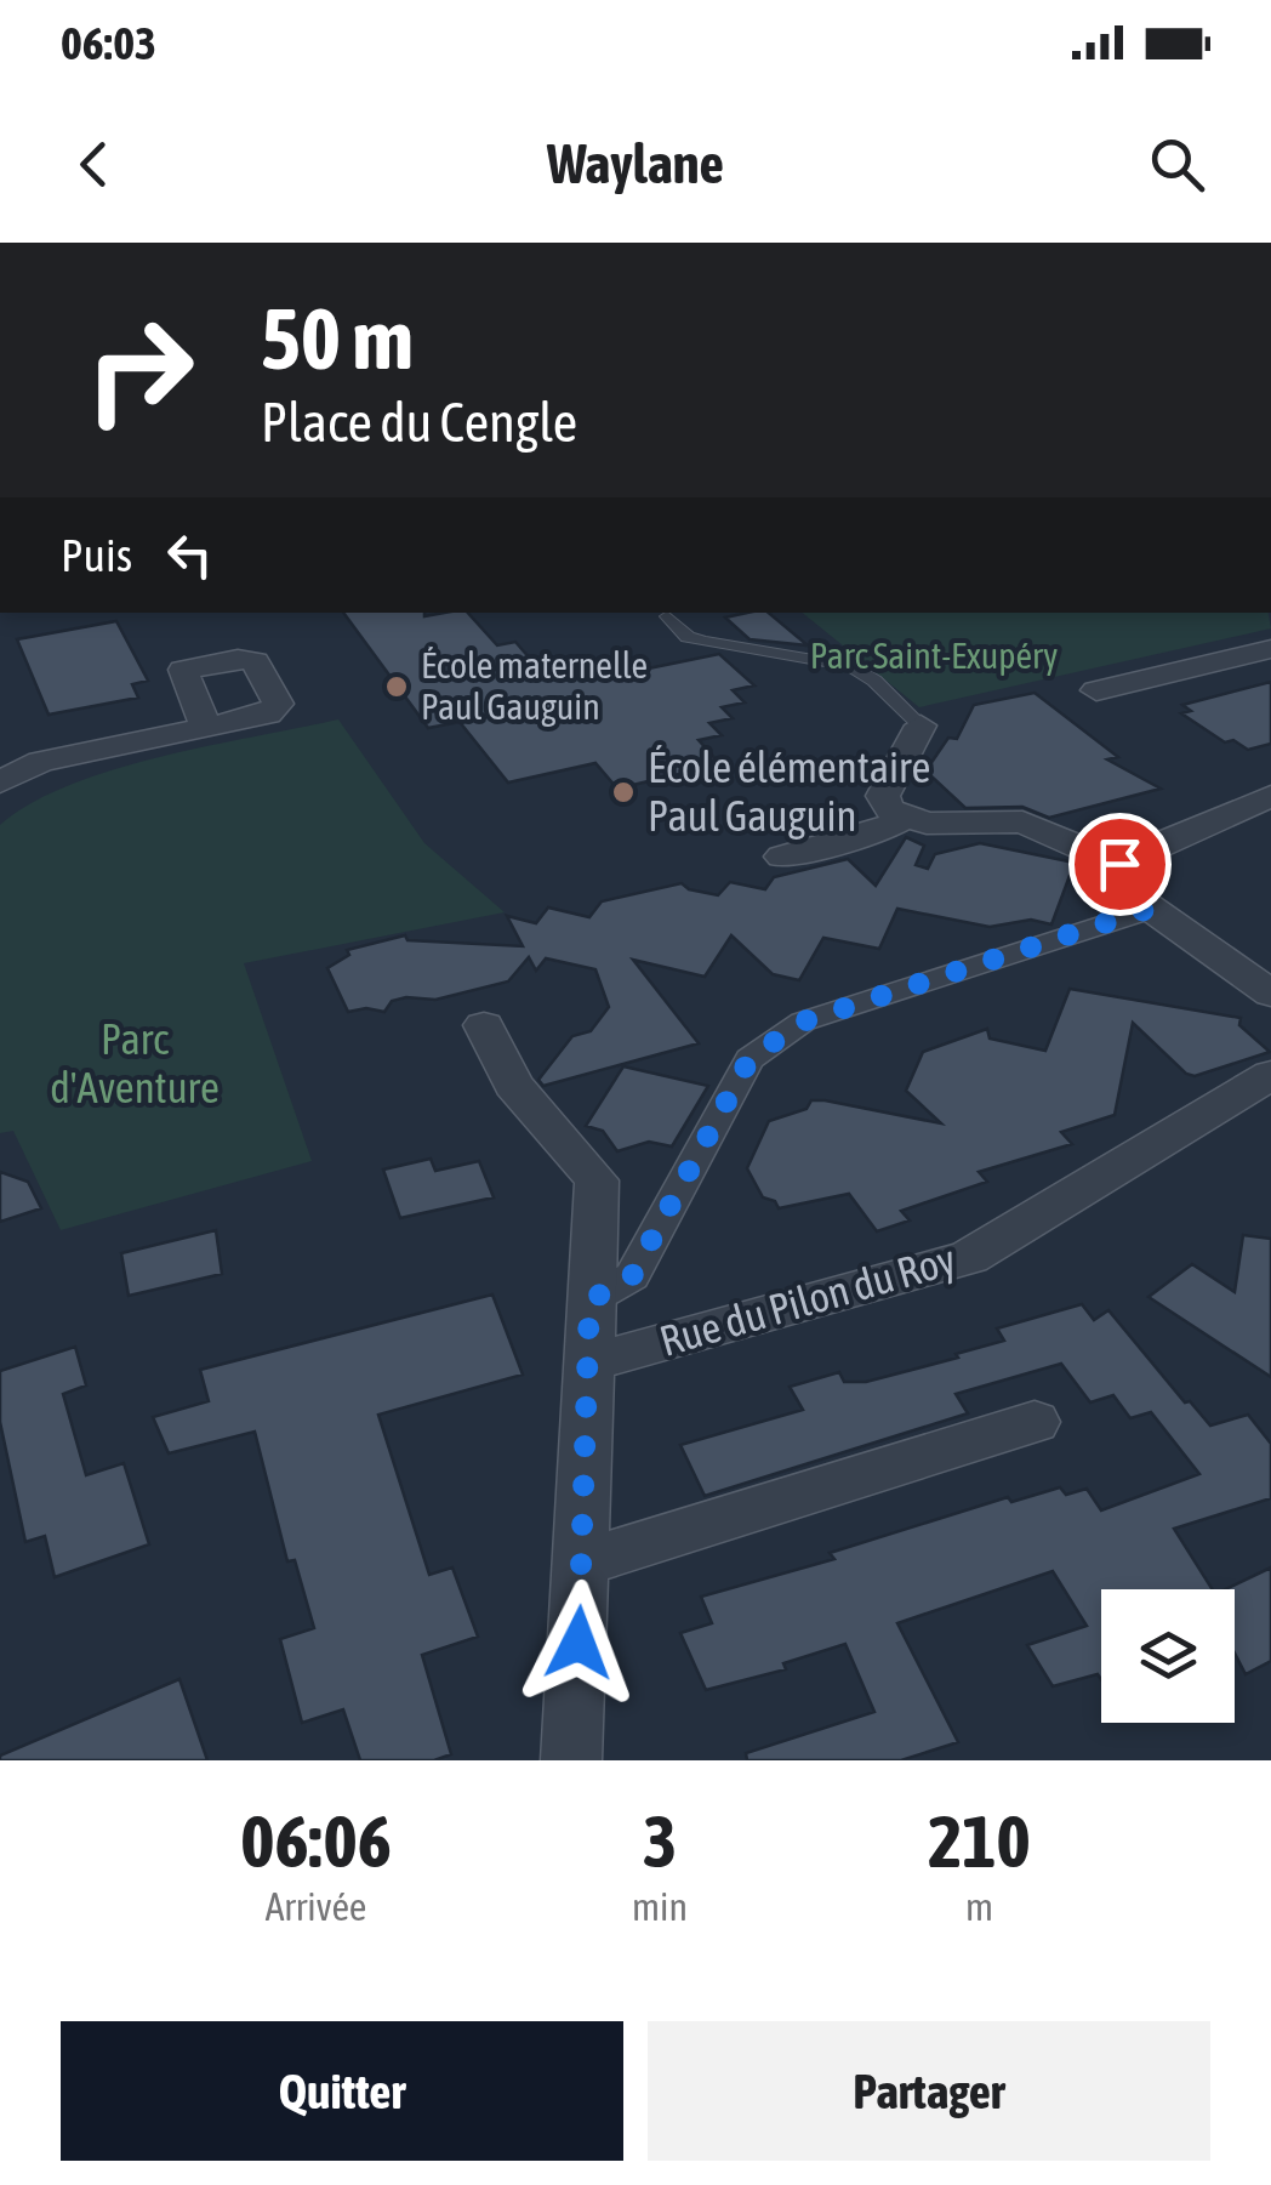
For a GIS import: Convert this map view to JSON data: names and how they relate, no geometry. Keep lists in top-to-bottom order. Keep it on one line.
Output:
{"streets":{"street":["Rue du Pilon du Roy"]},"parks":["Parc Saint-Exupéry","Parc d'Aventure"],"places":["École maternelle Paul Gauguin","École élémentaire Paul Gauguin"],"page":{"status":"06:03","header":"Waylane","turn":["50 m","Place du Cengle"],"then":"Puis","eta":["06:06","Arrivée","3","min","210","m"],"buttons":["Quitter","Partager"]}}
